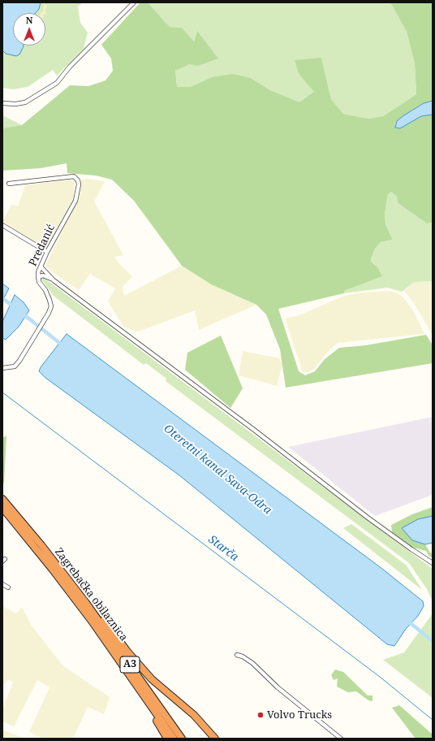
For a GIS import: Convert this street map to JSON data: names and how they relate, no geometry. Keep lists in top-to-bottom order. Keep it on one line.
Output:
{"streets":{"highway":["Zagrebačka obilaznica","A3"],"street":["Predanić"]},"water":["Oteretni kanal Sava-Odra","Starča"],"places":["Volvo Trucks"],"north":"top"}
